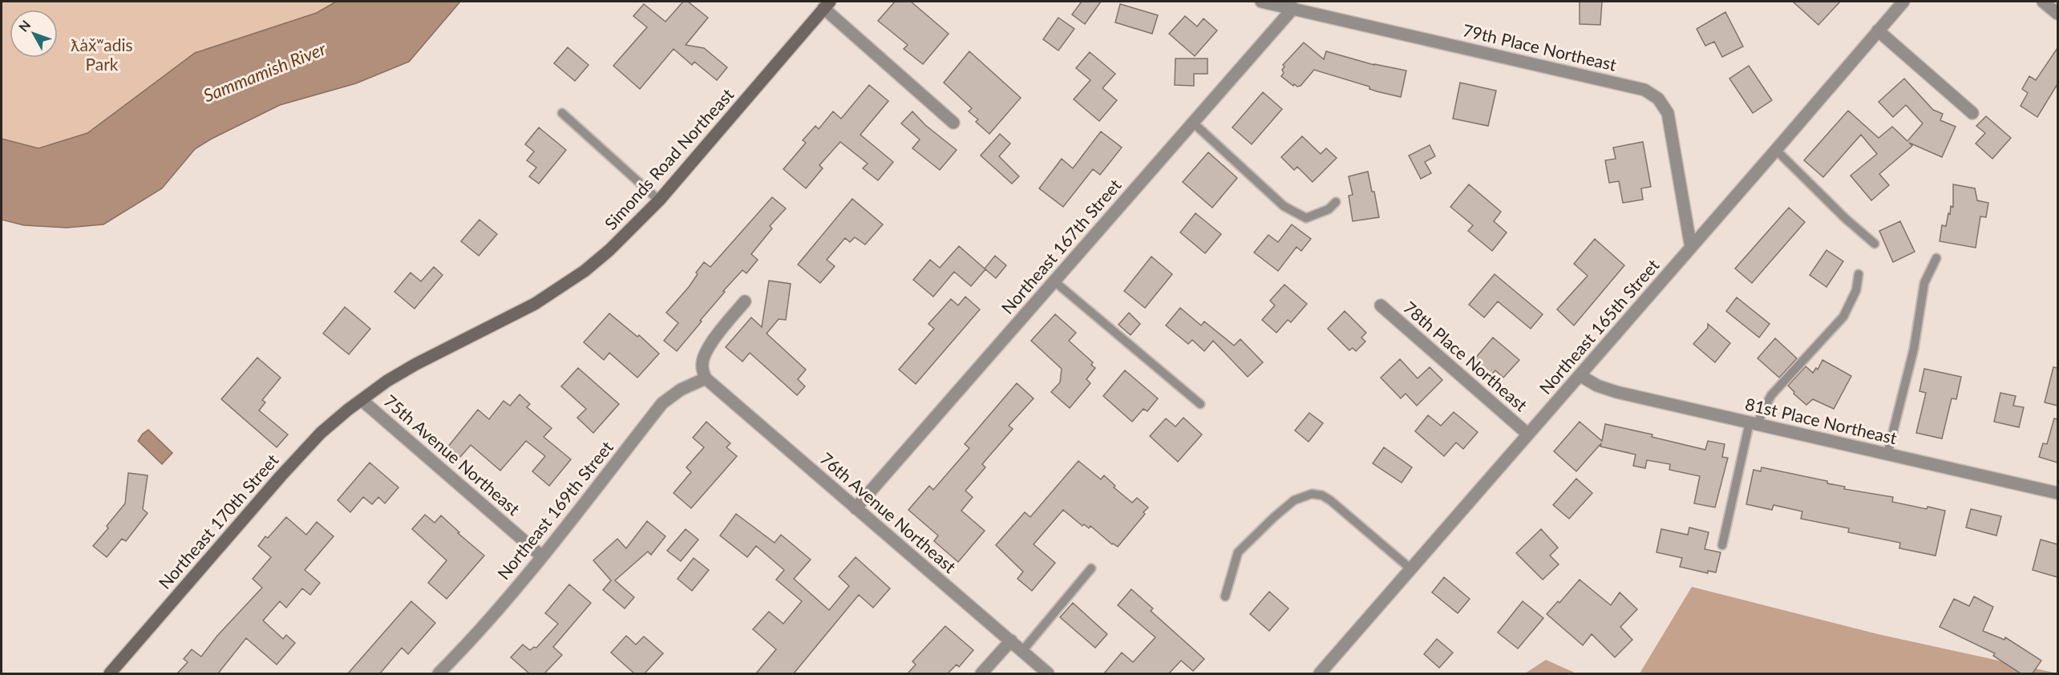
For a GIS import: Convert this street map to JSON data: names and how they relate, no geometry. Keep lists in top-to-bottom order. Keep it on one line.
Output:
{"streets":{"main road":["Simonds Road Northeast","Northeast 170th Street"],"street":["79th Place Northeast","Northeast 167th Street","Northeast 165th Street","78th Place Northeast","81st Place Northeast","75th Avenue Northeast","Northeast 169th Street","76th Avenue Northeast"]},"crossings":[["79th Place Northeast","Northeast 167th Street"],["79th Place Northeast","Northeast 165th Street"],["Simonds Road Northeast","75th Avenue Northeast"],["Simonds Road Northeast","Northeast 170th Street"],["Northeast 167th Street","76th Avenue Northeast"],["Northeast 165th Street","78th Place Northeast"],["Northeast 165th Street","81st Place Northeast"],["75th Avenue Northeast","Northeast 169th Street"],["75th Avenue Northeast","Northeast 170th Street"],["Northeast 169th Street","76th Avenue Northeast"]],"water":["Sammamish River"],"parks":["ƛ̕ax̌ʷadis Park"],"north":"top left"}
